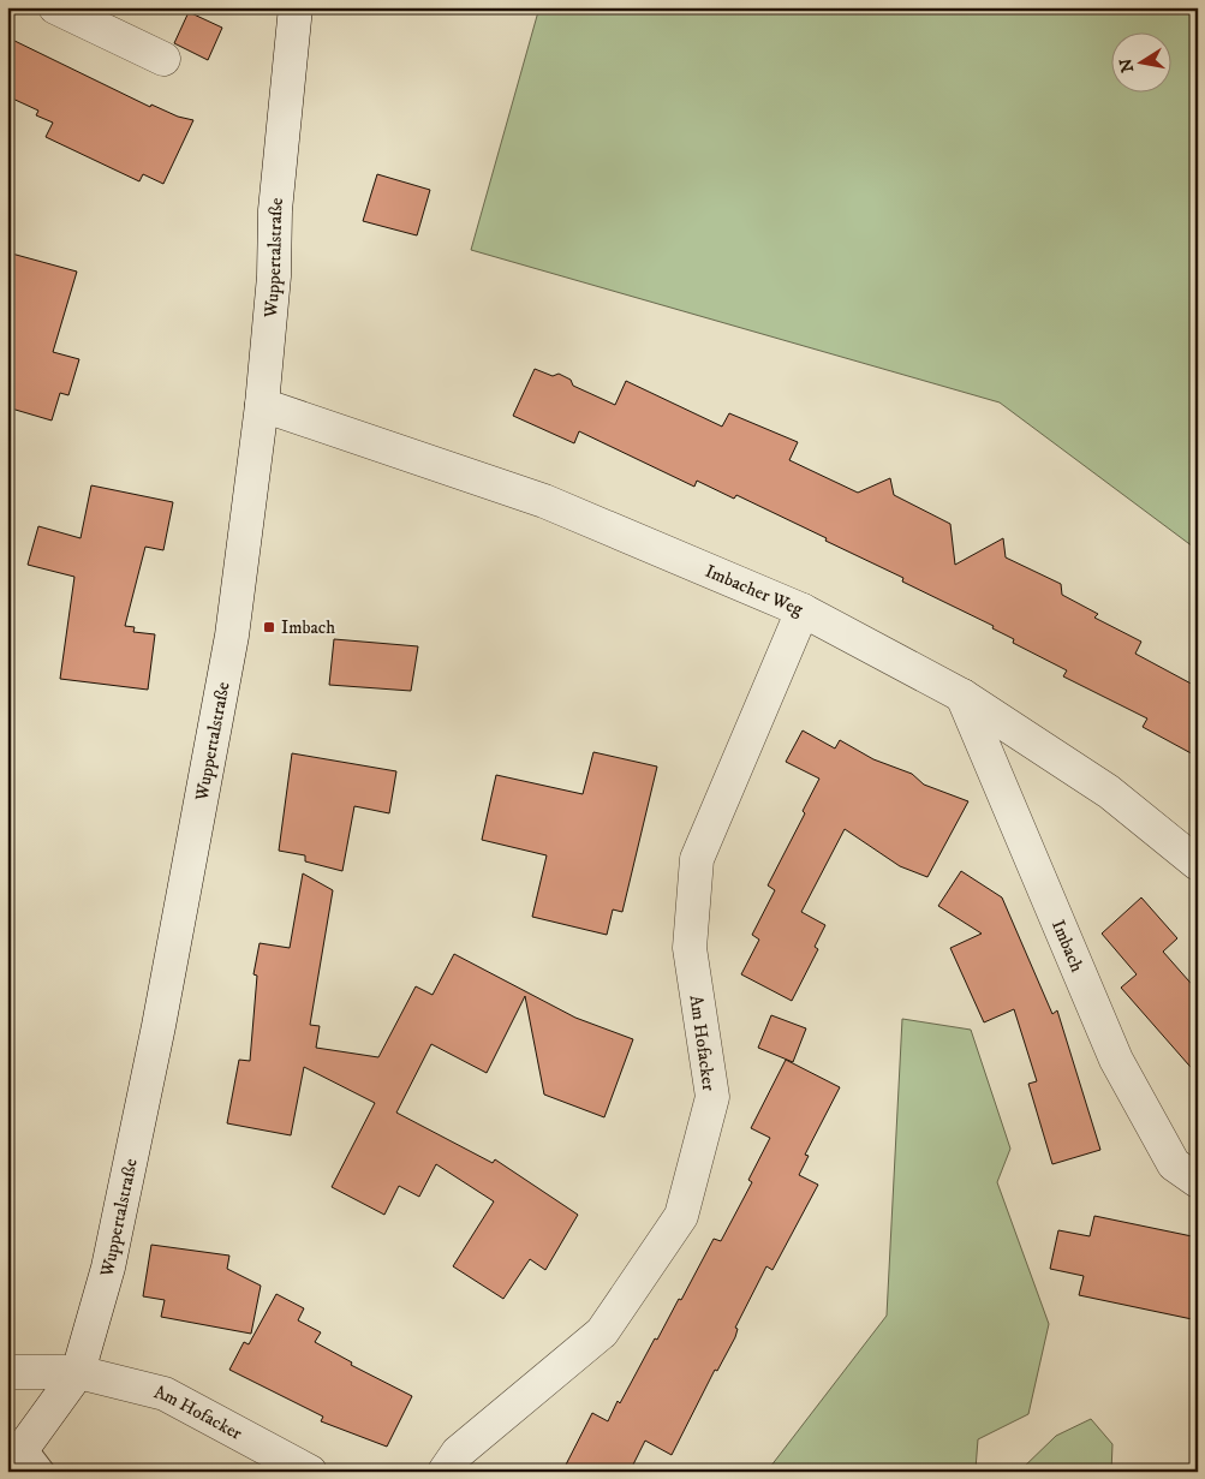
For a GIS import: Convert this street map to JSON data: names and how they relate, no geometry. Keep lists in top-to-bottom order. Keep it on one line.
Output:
{"streets":{"street":["Wuppertalstraße","Imbacher Weg","Imbach","Am Hofacker"]},"crossings":[["Wuppertalstraße","Imbacher Weg"],["Wuppertalstraße","Am Hofacker"],["Imbacher Weg","Imbach"],["Imbacher Weg","Am Hofacker"]],"places":{"transit":["Imbach"]},"north":"left"}
